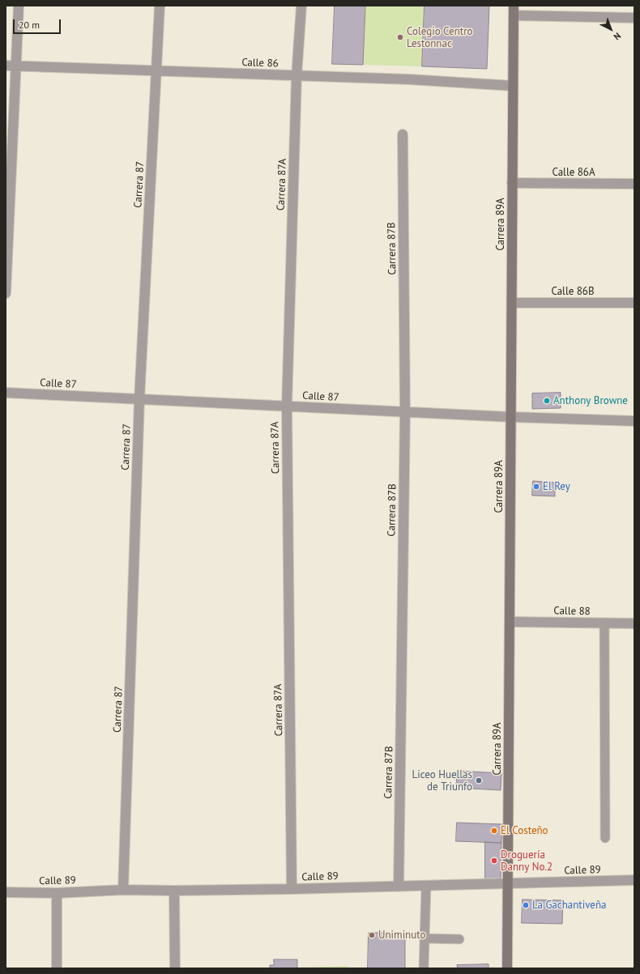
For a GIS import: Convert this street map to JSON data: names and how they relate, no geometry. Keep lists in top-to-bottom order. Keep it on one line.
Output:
{"streets":{"street":["Calle 86","Calle 86A","Carrera 87","Carrera 87A","Carrera 89A","Carrera 87B","Calle 86B","Calle 87","Calle 88","Calle 89"]},"crossings":[["Calle 86","Carrera 87"],["Calle 86","Carrera 87A"],["Calle 86","Carrera 89A"],["Calle 86A","Carrera 89A"],["Carrera 87","Calle 87"],["Carrera 87","Calle 89"],["Carrera 87A","Calle 87"],["Carrera 87A","Calle 89"],["Carrera 89A","Calle 86B"],["Carrera 89A","Calle 87"],["Carrera 89A","Calle 88"],["Carrera 89A","Calle 89"],["Carrera 87B","Calle 87"],["Carrera 87B","Calle 89"]],"places":["Colegio Centro Lestonnac","Anthony Browne","El Rey","Liceo Huellas de Triunfo","El Costeño","Droguería Danny No.2","La Gachantiveña","Uniminuto"],"scale_bar":"20 m","north":"bottom right"}
